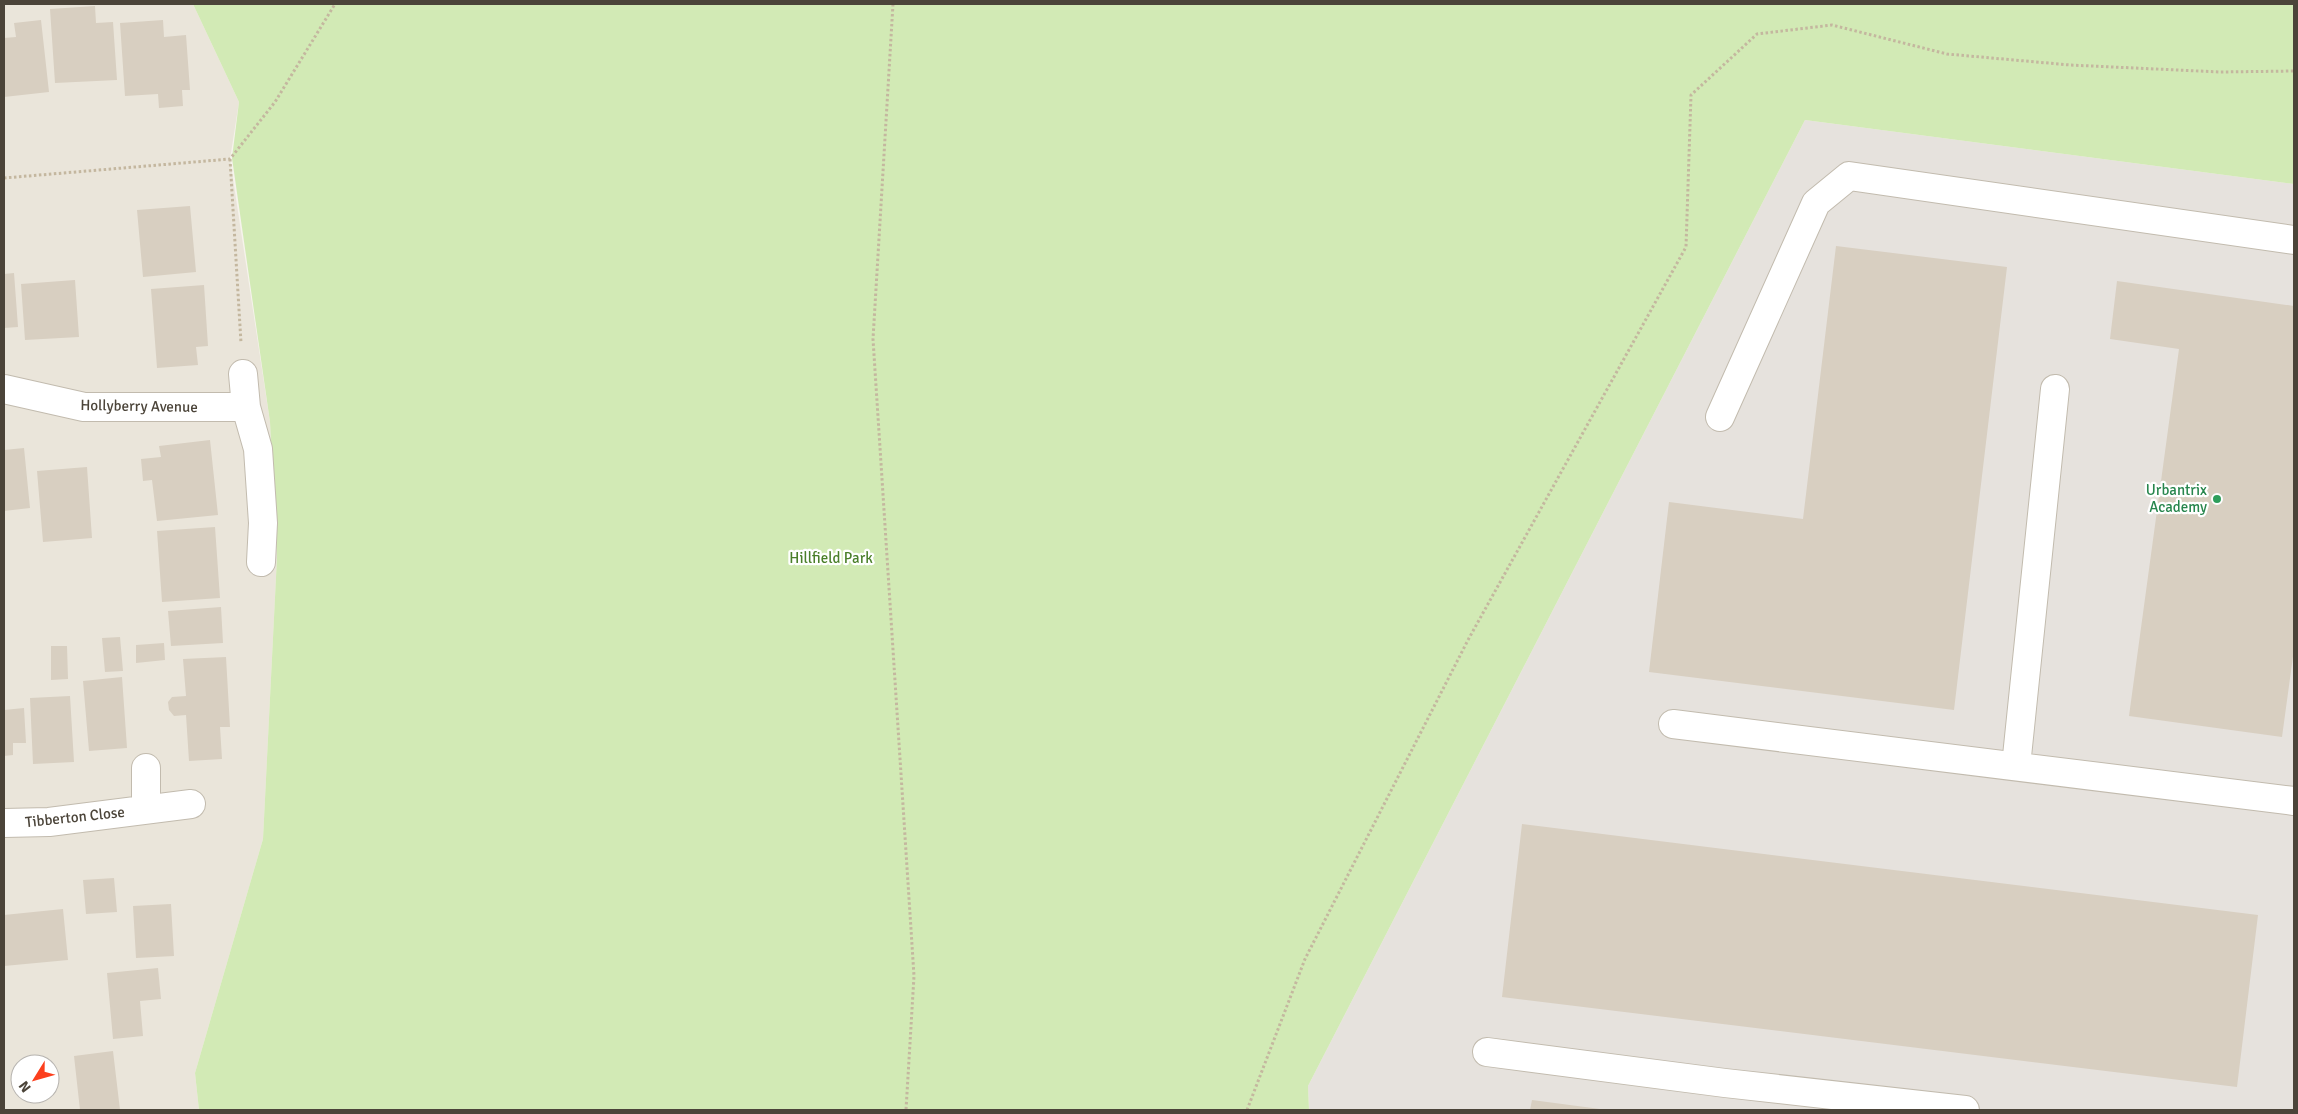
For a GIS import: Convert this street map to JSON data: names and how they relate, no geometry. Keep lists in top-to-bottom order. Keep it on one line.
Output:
{"streets":{"street":["Hollyberry Avenue","Tibberton Close"]},"parks":["Hillfield Park"],"places":["Urbantrix Academy"],"north":"bottom left"}
